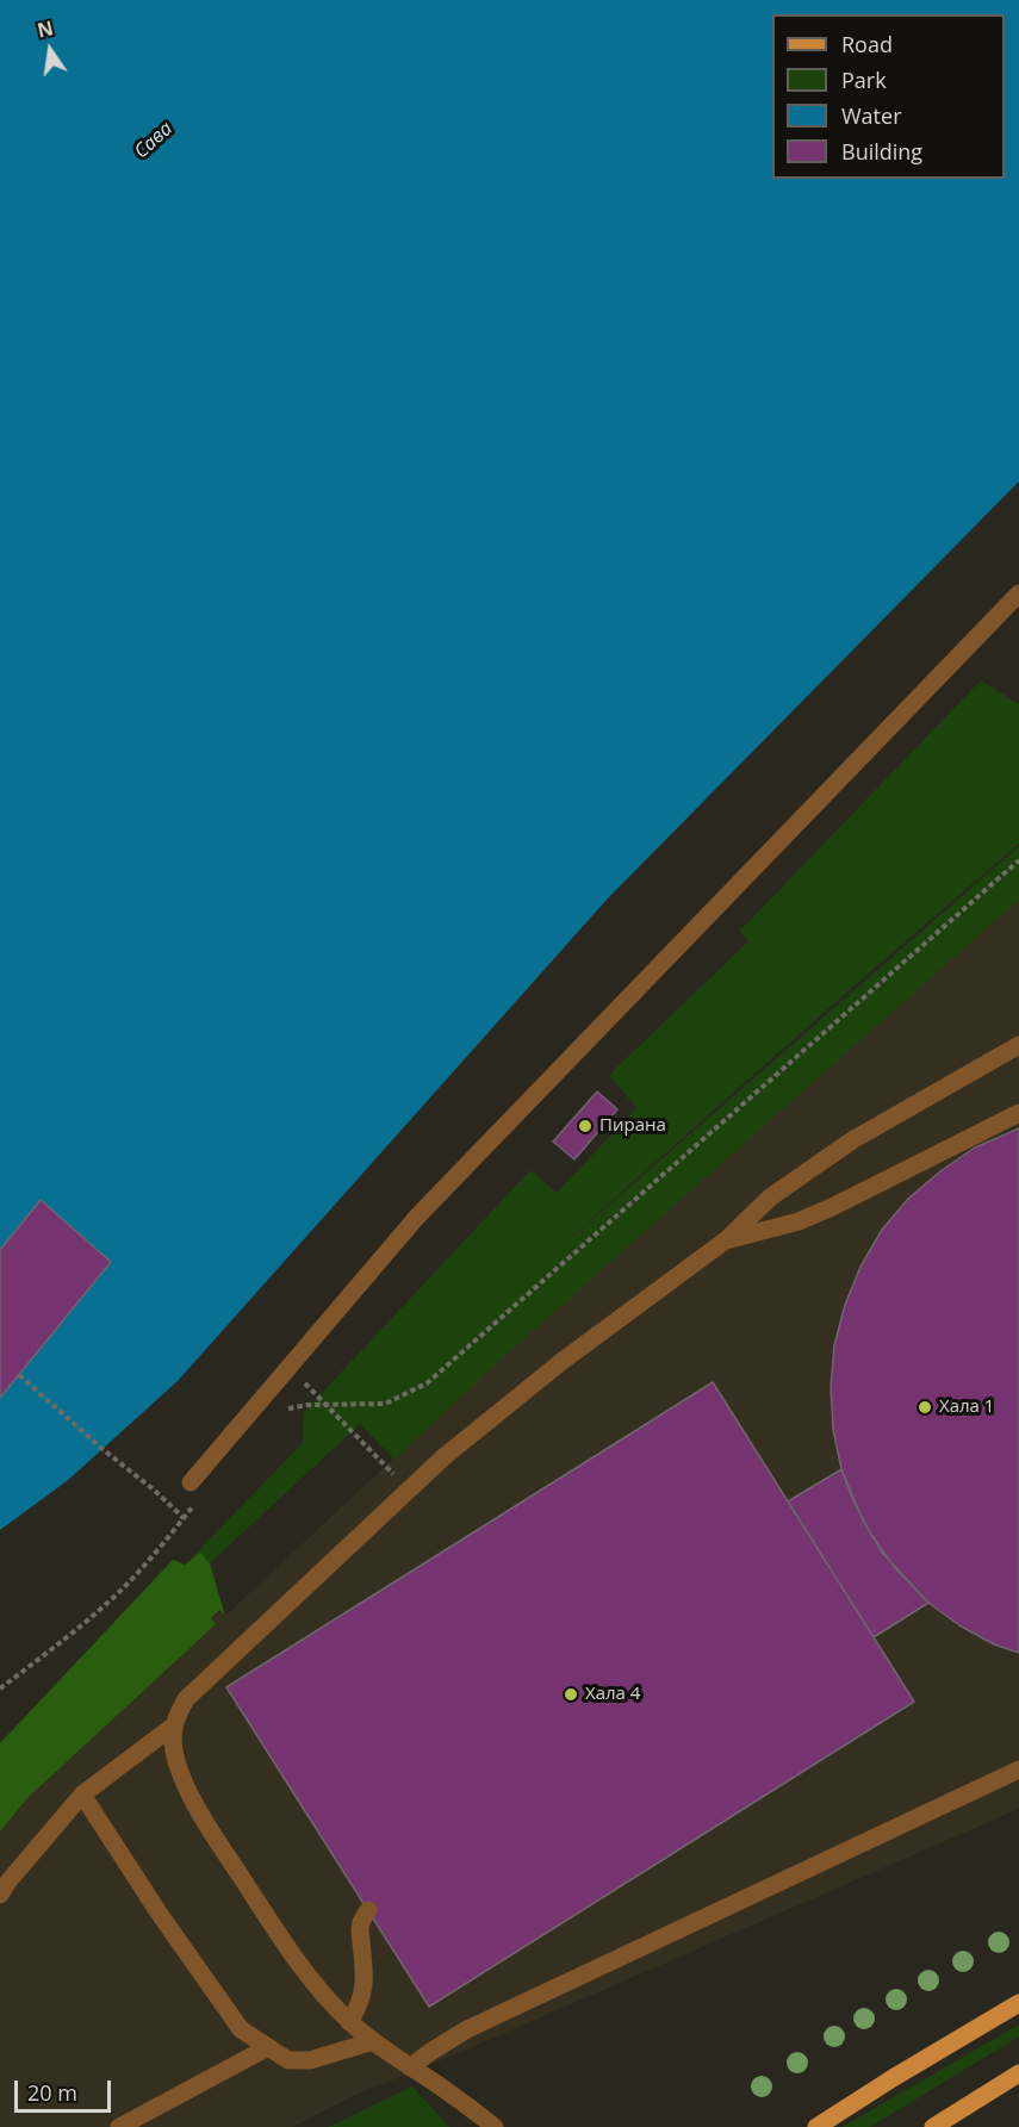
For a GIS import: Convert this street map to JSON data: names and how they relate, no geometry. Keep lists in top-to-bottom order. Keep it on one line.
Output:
{"water":["Сава"],"places":["Пирана","Хала 1","Хала 4"],"legend":["Road","Park","Water","Building"],"scale_bar":"20 m","north":"top"}
